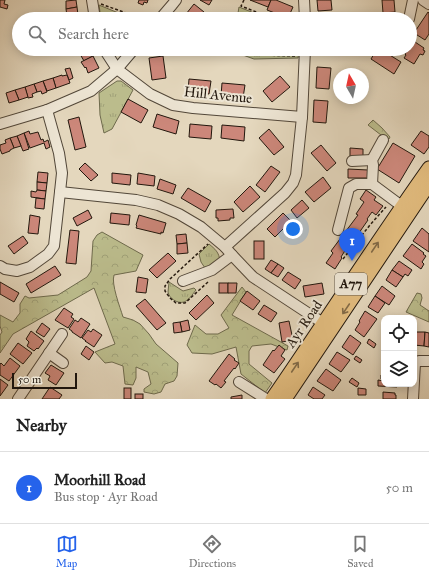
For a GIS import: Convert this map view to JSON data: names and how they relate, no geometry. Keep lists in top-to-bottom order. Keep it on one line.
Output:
{"streets":{"main road":["A77","Ayr Road"],"street":["Hill Avenue"]},"scale_bar":"50 m","north":"top","page":{"search":"Search here","pins":"1","scale":"50 m","heading":"Nearby","list":[{"mark":"1","name":"Moorhill Road","note":"Bus stop · Ayr Road","value":"50 m"}],"nav":["Map","Directions","Saved"]}}
